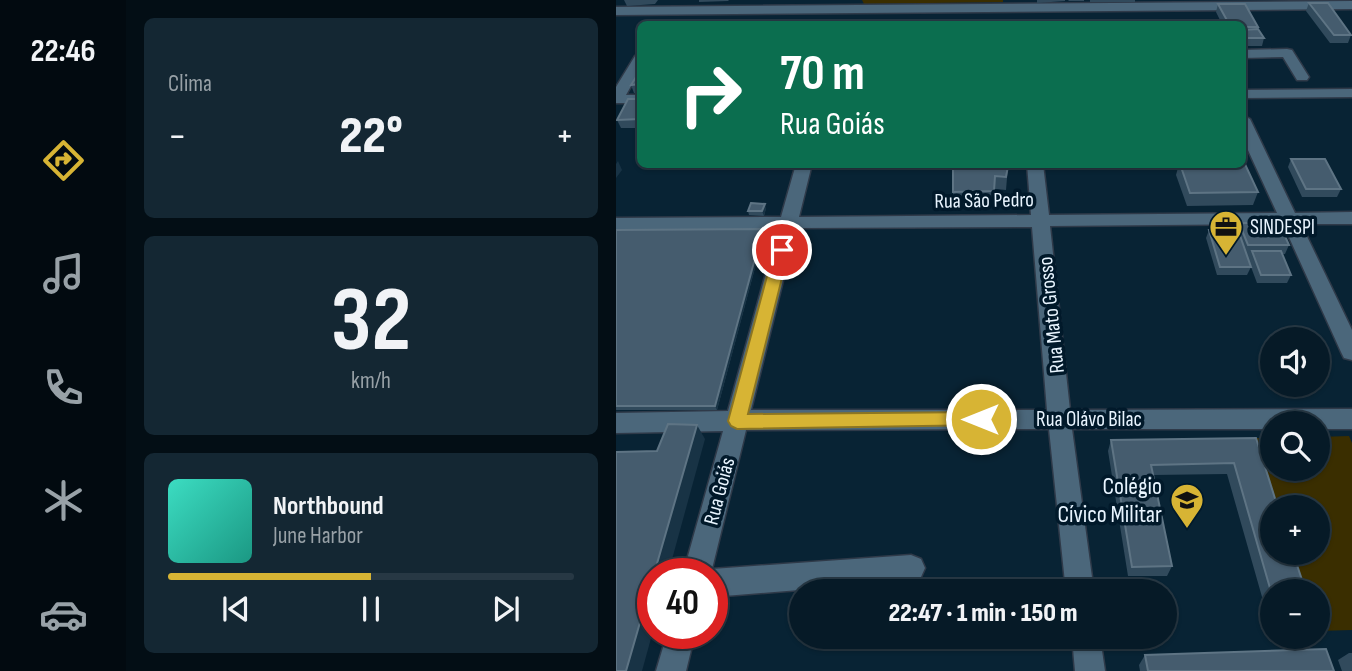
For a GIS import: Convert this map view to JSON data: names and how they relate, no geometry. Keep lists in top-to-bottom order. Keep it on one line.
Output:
{"streets":{"street":["Rua São Pedro","Rua Mato Grosso","Rua Olávo Bilac","Rua Goiás"]},"crossings":[["Rua São Pedro","Rua Mato Grosso"],["Rua São Pedro","Rua Goiás"],["Rua Mato Grosso","Rua Olávo Bilac"],["Rua Olávo Bilac","Rua Goiás"]],"places":{"office":["SINDESPI"],"school or university":["Colégio Cívico Militar"]},"page":{"tabs":"22:46","tile":["Clima",["32","km/h"]],"turn":["70 m","Rua Goiás"],"heat":["−","22°","+"],"map_buttons":["+","−"],"song":["Northbound","June Harbor"],"limit":"40","trip":"22:47 · 1 min · 150 m"}}
